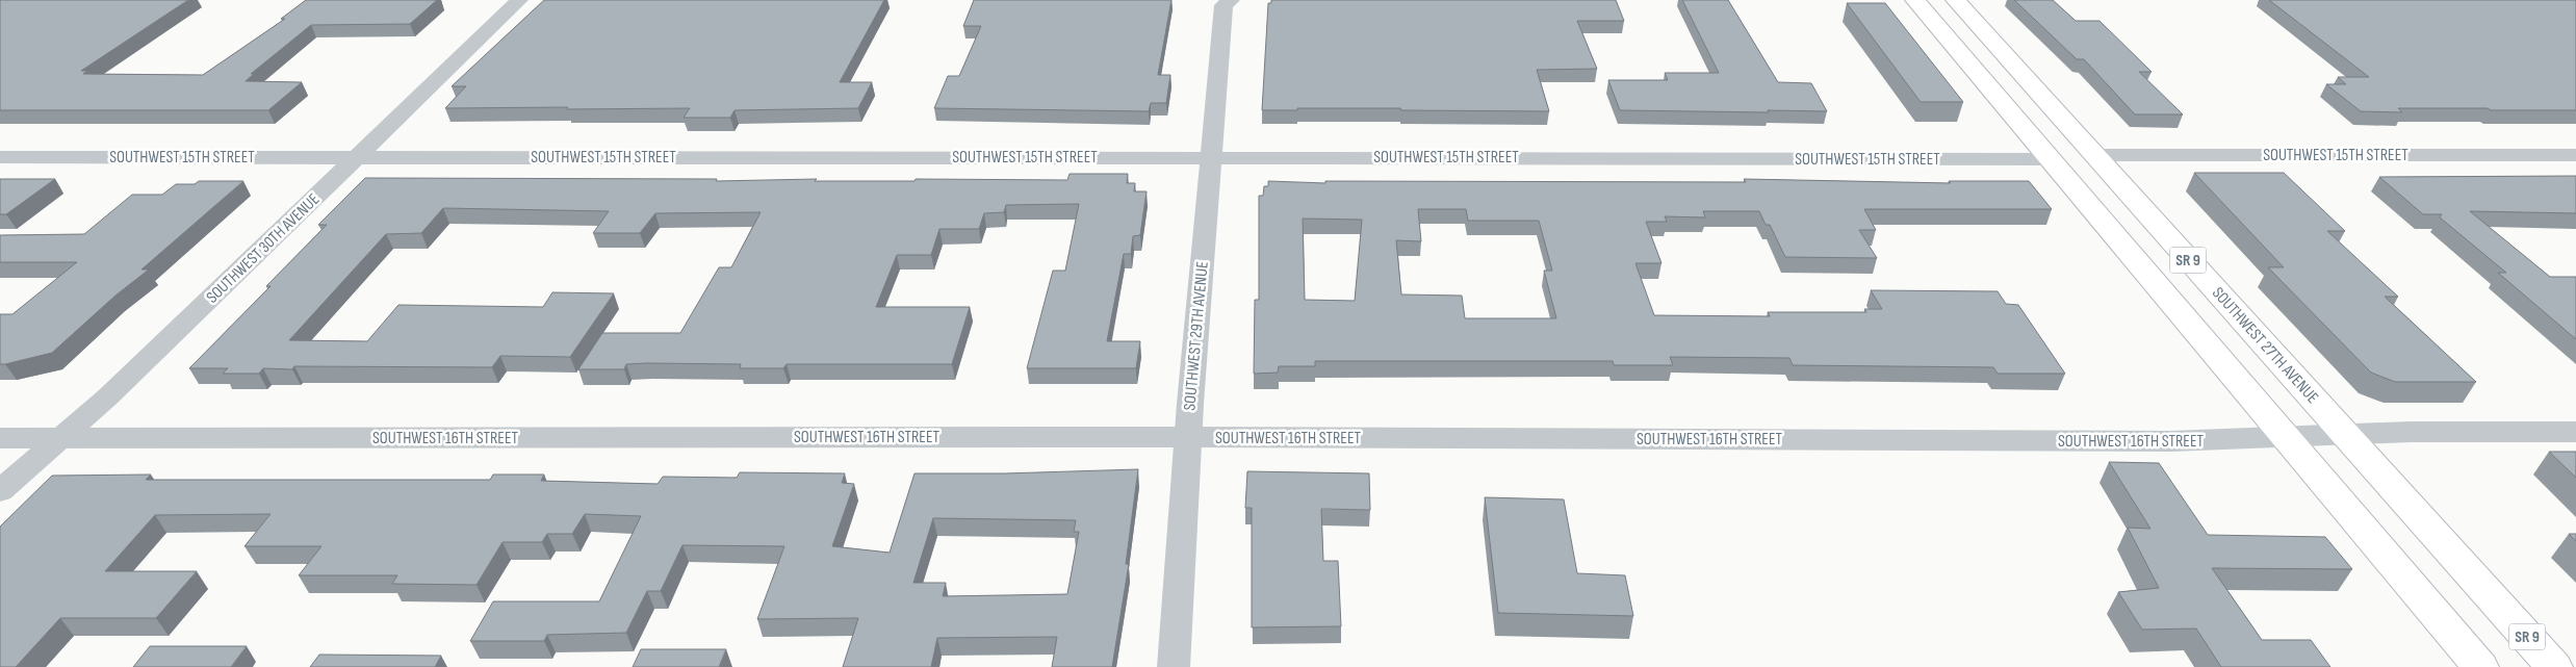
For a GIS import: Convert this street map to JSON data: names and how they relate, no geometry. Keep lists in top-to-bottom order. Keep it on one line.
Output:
{"streets":{"highway":["SR 9","SOUTHWEST 27TH AVENUE"],"street":["SOUTHWEST 15TH STREET","SOUTHWEST 30TH AVENUE","SOUTHWEST 29TH AVENUE","SOUTHWEST 16TH STREET"]},"crossings":[["SOUTHWEST 15TH STREET","SOUTHWEST 30TH AVENUE"],["SOUTHWEST 15TH STREET","SR 9"],["SOUTHWEST 15TH STREET","SOUTHWEST 29TH AVENUE"],["SOUTHWEST 15TH STREET","SOUTHWEST 27TH AVENUE"],["SOUTHWEST 30TH AVENUE","SOUTHWEST 16TH STREET"],["SR 9","SOUTHWEST 16TH STREET"],["SOUTHWEST 29TH AVENUE","SOUTHWEST 16TH STREET"],["SOUTHWEST 27TH AVENUE","SOUTHWEST 16TH STREET"]]}
